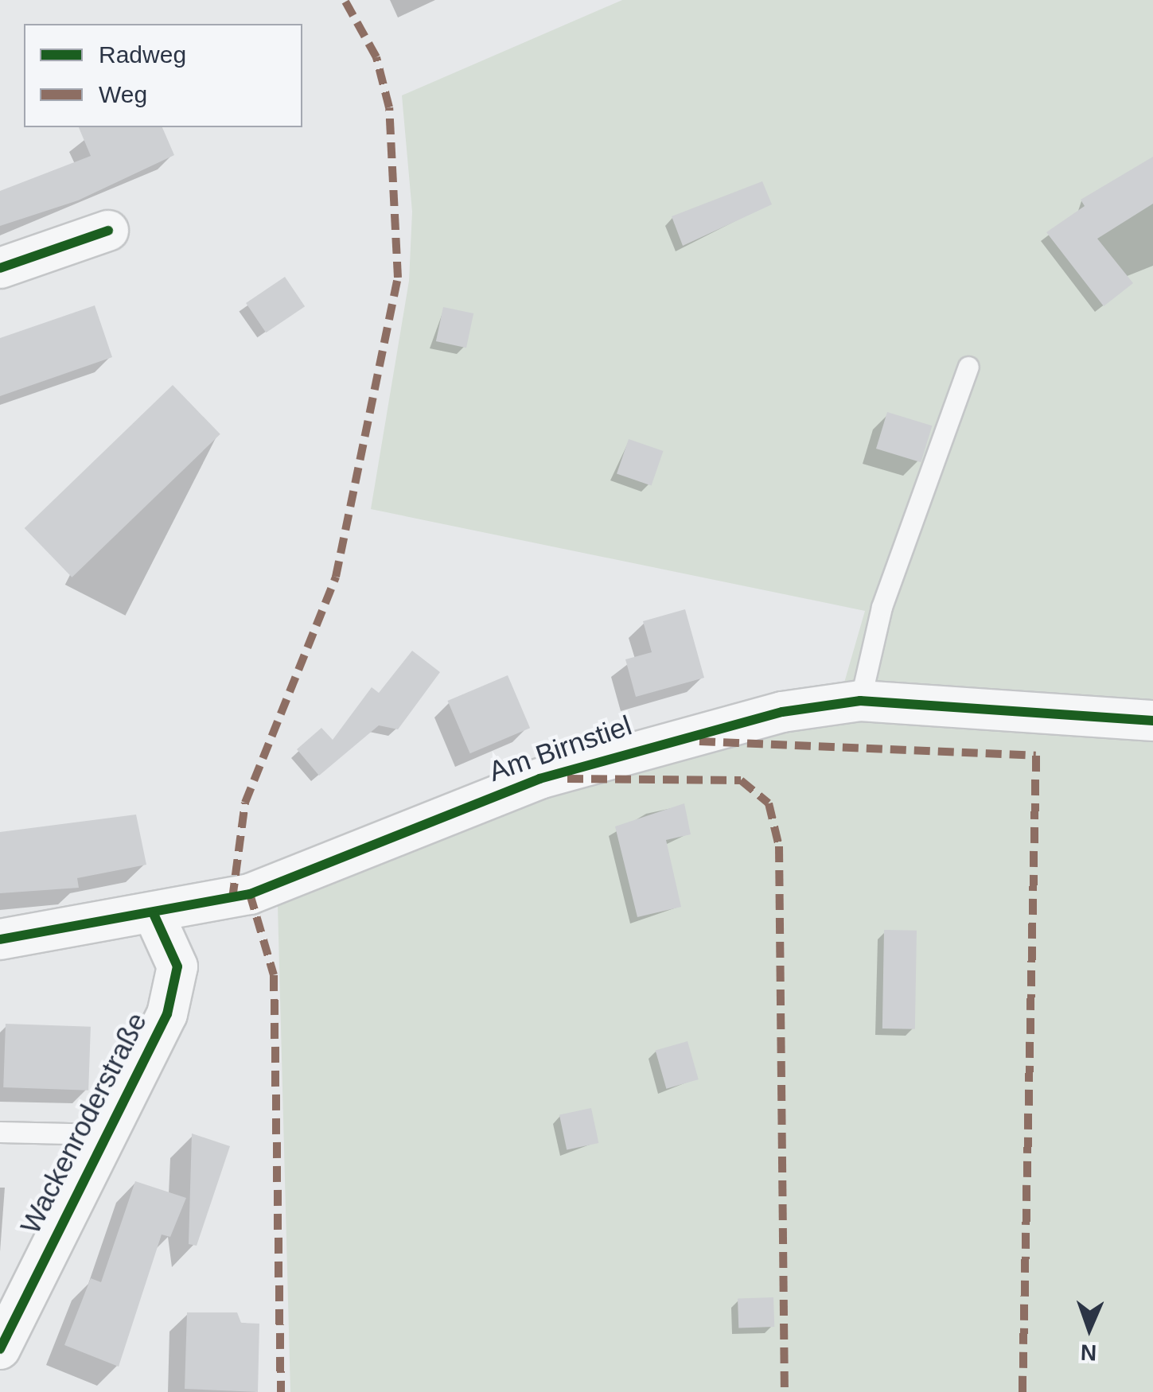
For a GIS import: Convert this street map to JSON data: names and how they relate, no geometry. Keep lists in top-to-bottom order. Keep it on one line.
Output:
{"streets":{"street":["Am Birnstiel","Wackenroderstraße"]},"crossings":[["Am Birnstiel","Wackenroderstraße"]],"legend":["Radweg","Weg"],"north":"bottom"}
